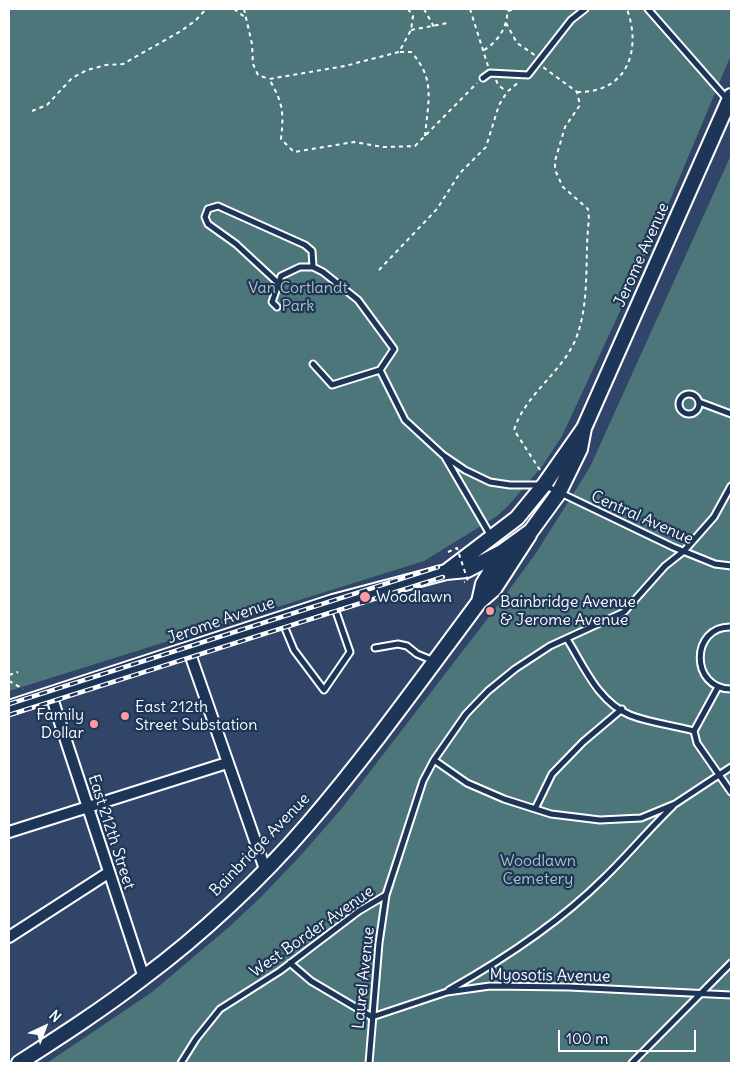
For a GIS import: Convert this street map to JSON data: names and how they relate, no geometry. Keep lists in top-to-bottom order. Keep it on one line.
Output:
{"streets":{"main road":["Jerome Avenue","Bainbridge Avenue"],"street":["East 212th Street"],"lane":["Central Avenue","West Border Avenue","Myosotis Avenue","Laurel Avenue"]},"crossings":[["Jerome Avenue","Central Avenue"],["Jerome Avenue","East 212th Street"],["Jerome Avenue","Bainbridge Avenue"],["Central Avenue","West Border Avenue"],["East 212th Street","Bainbridge Avenue"],["West Border Avenue","Laurel Avenue"],["Myosotis Avenue","Laurel Avenue"]],"parks":["Van Cortlandt Park","Woodlawn Cemetery"],"places":["Woodlawn","Bainbridge Avenue & Jerome Avenue","East 212th Street Substation","Family Dollar"],"scale_bar":"100 m","north":"top right"}
